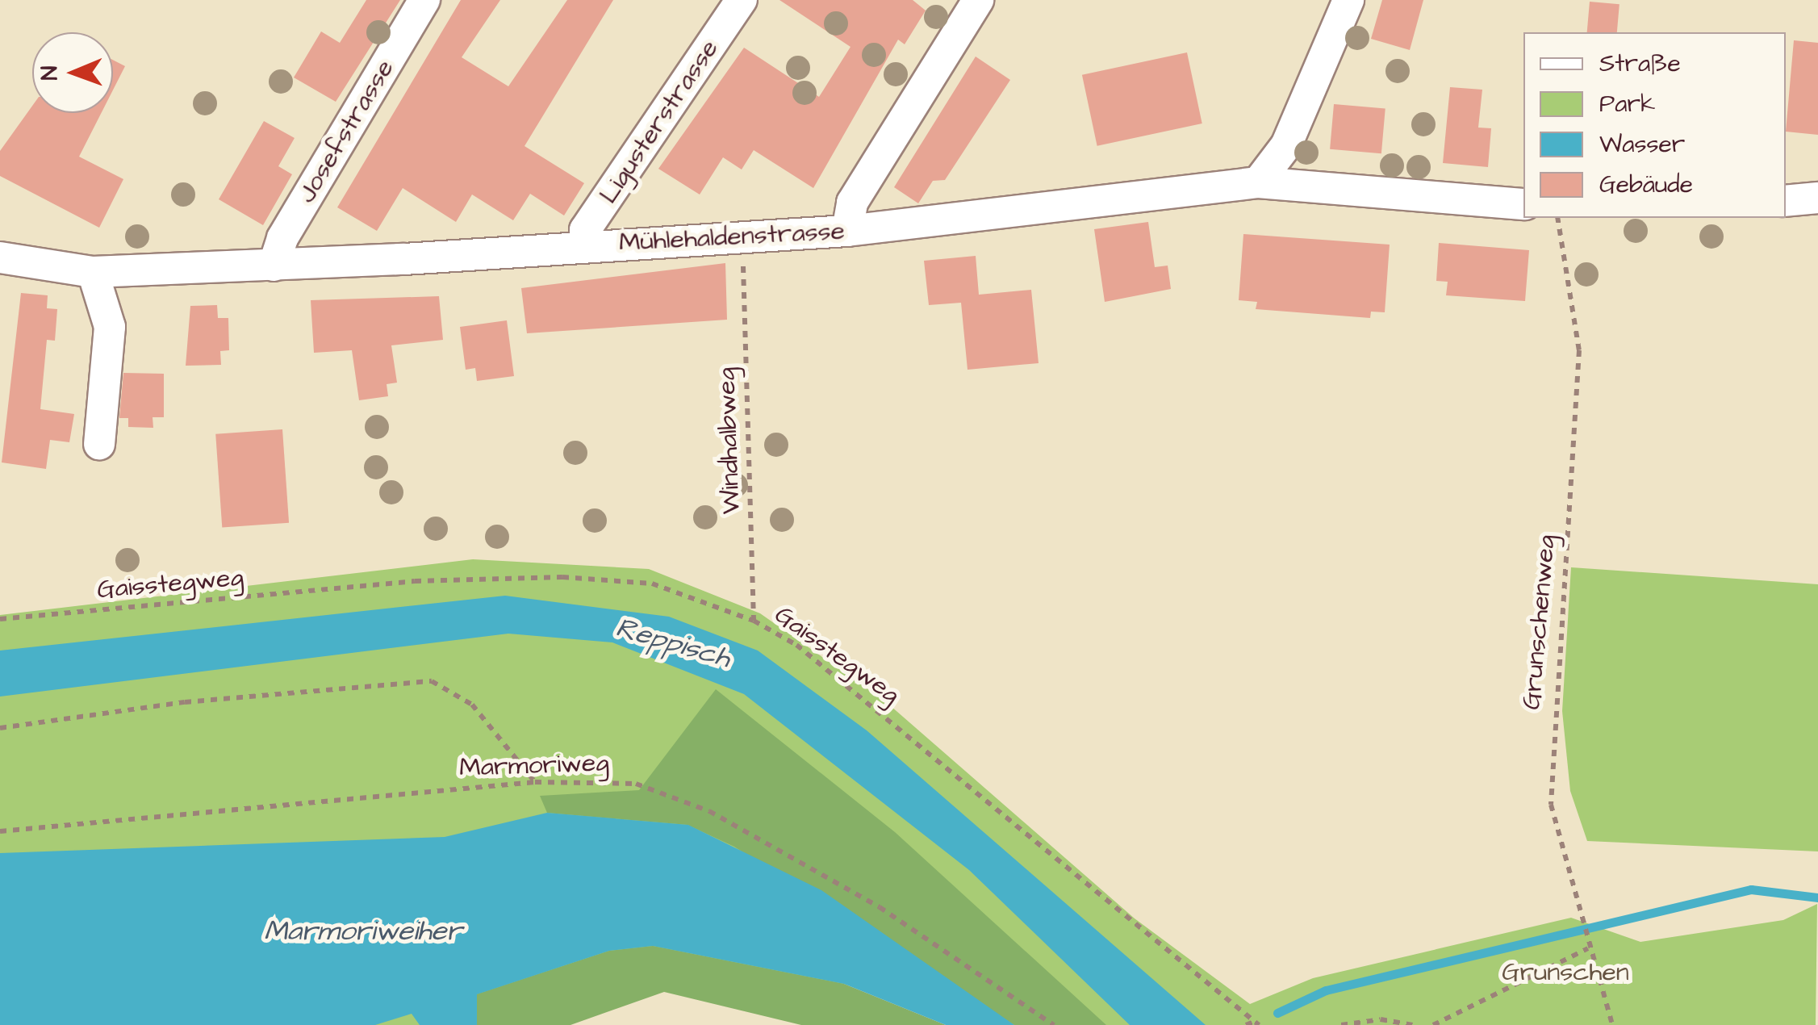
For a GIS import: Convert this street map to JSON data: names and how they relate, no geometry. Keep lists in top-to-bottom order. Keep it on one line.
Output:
{"streets":{"street":["Ligusterstrasse","Josefstrasse","Mühlehaldenstrasse"],"path":["Windhalbweg","Gaisstegweg","Grunschenweg","Marmoriweg"]},"crossings":[["Ligusterstrasse","Mühlehaldenstrasse"],["Josefstrasse","Mühlehaldenstrasse"],["Windhalbweg","Gaisstegweg"]],"water":["Reppisch","Marmoriweiher"],"parks":["Grunschen"],"legend":["Straße","Park","Wasser","Gebäude"],"north":"left"}
